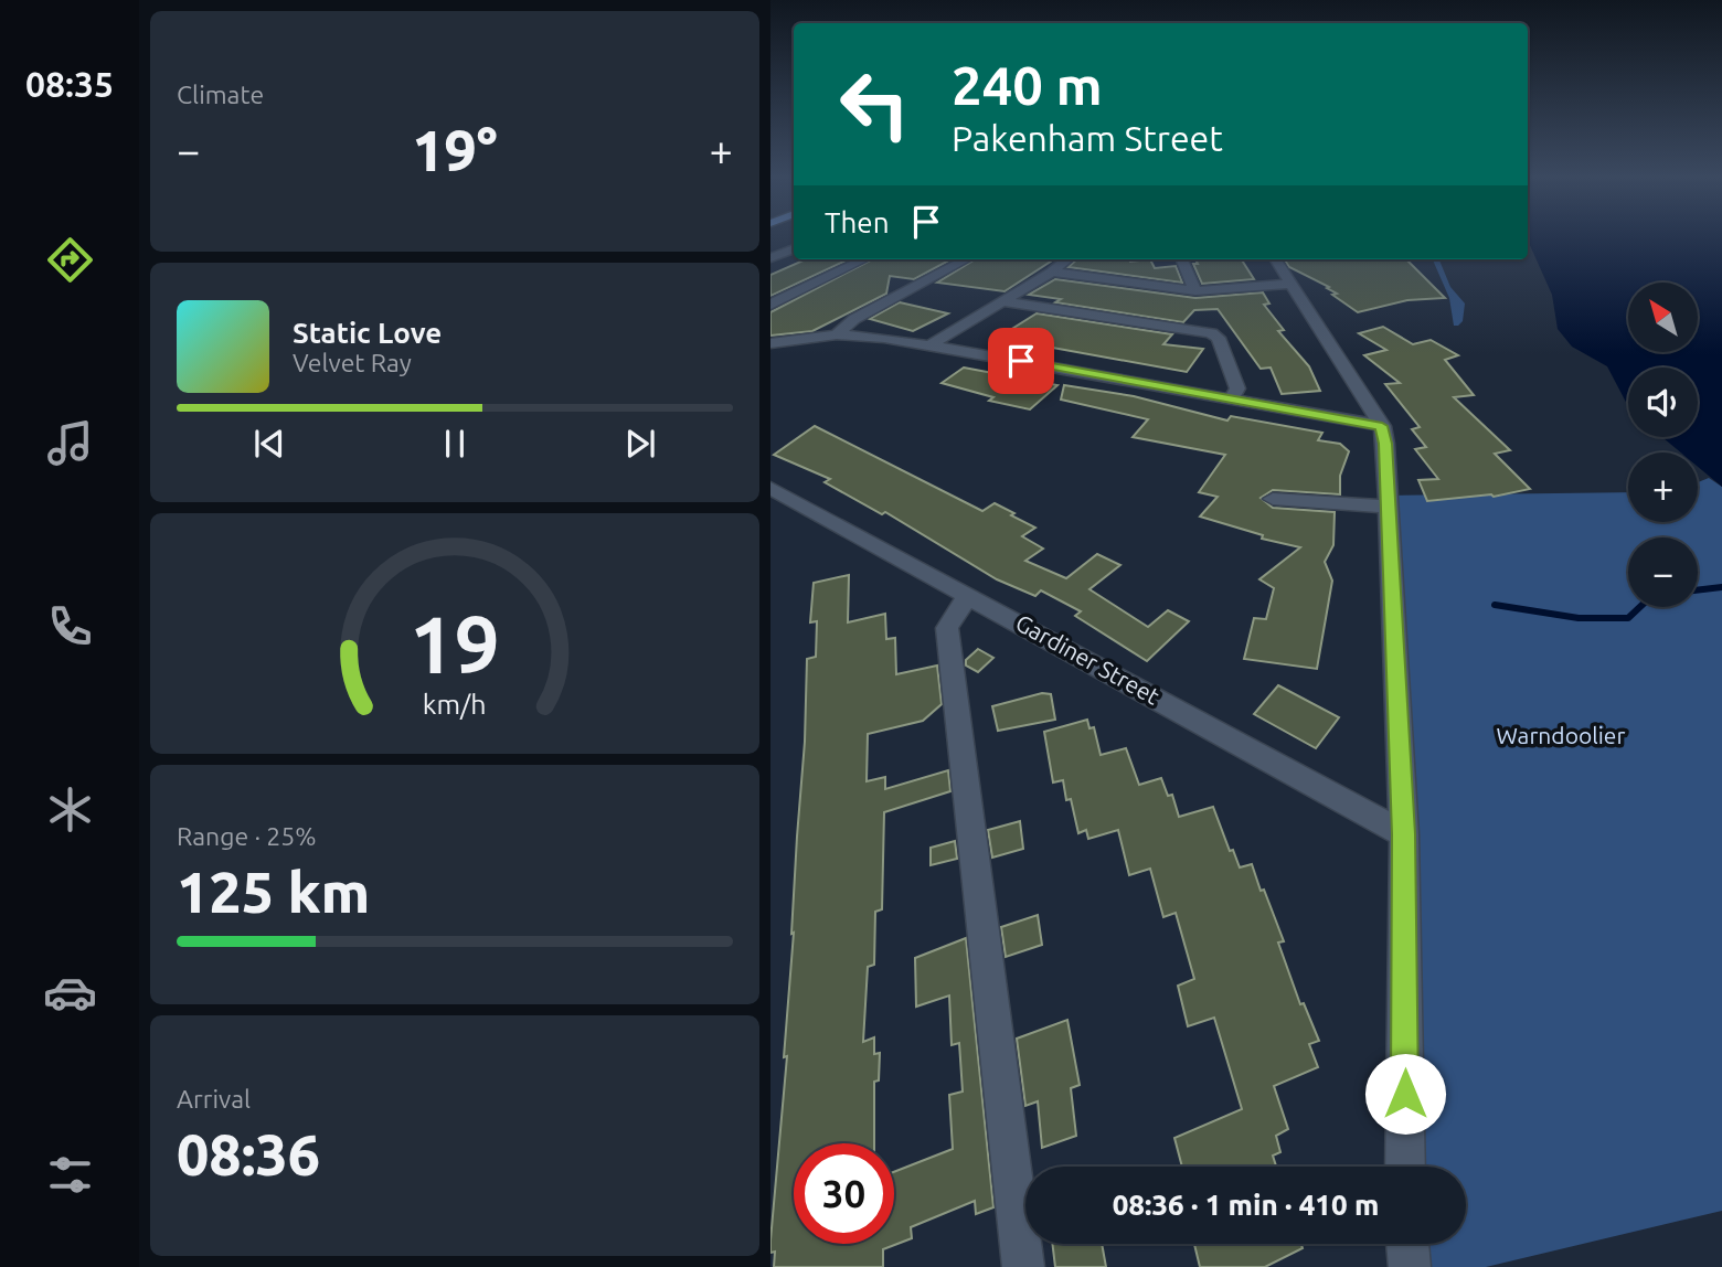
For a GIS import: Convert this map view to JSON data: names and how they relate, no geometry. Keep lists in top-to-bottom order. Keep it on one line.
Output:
{"streets":{"street":["Gardiner Street"]},"parks":["Warndoolier"],"north":"top left","page":{"tabs":"08:35","tile":["Climate",["Range · 25%","125 km"],["Arrival","08:36"]],"turn":["240 m","Pakenham Street"],"heat":["−","19°","+"],"then":"Then","map_buttons":["+","−"],"song":["Static Love","Velvet Ray"],"limit":"30","trip":"08:36 · 1 min · 410 m","gauge":["19","km/h"]}}
